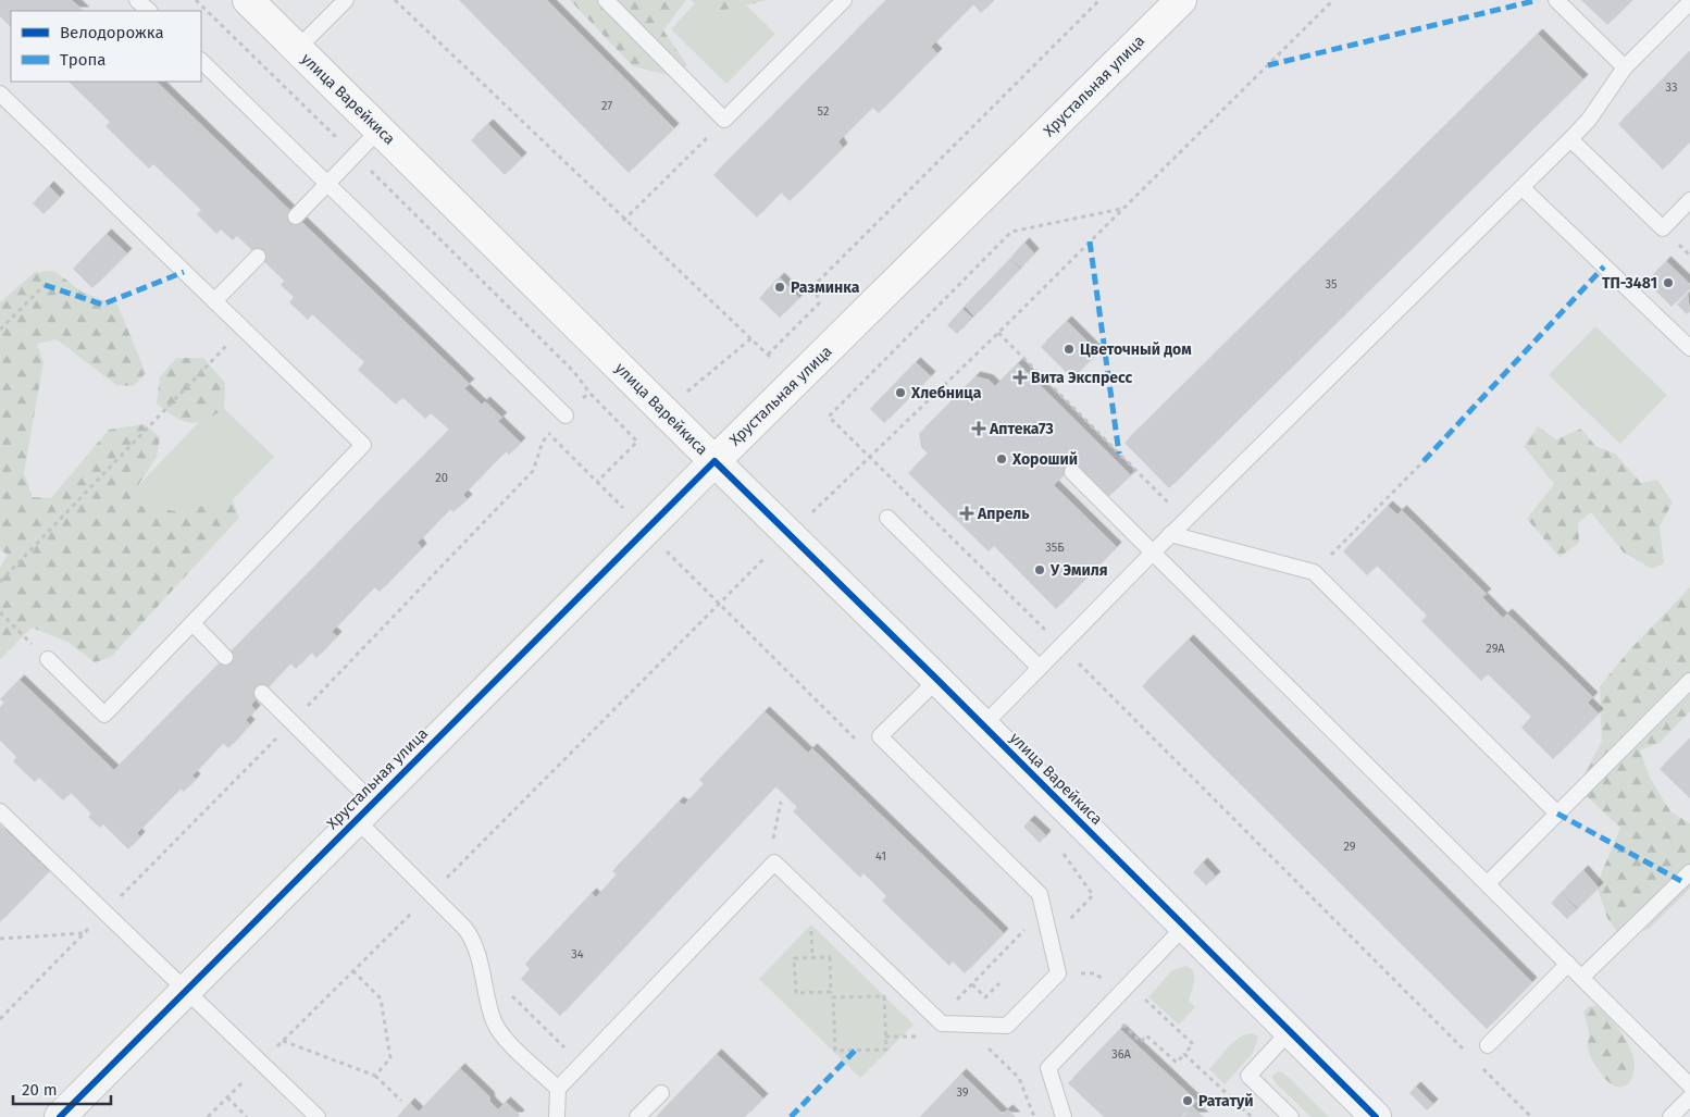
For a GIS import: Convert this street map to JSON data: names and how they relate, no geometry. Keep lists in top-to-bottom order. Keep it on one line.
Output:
{"streets":{"main road":["Хрустальная улица","улица Варейкиса"]},"crossings":[["Хрустальная улица","улица Варейкиса"]],"places":{"other":["ТП-3481","Разминка","Цветочный дом","Хлебница","Хороший","У Эмиля","Рататуй"],"health":["Вита Экспресс","Аптека73","Апрель"]},"house_numbers":["33","27","52","35","20","35Б","29А","29","41","34","36А","39"],"legend":["Велодорожка","Тропа"],"scale_bar":"20 m"}
